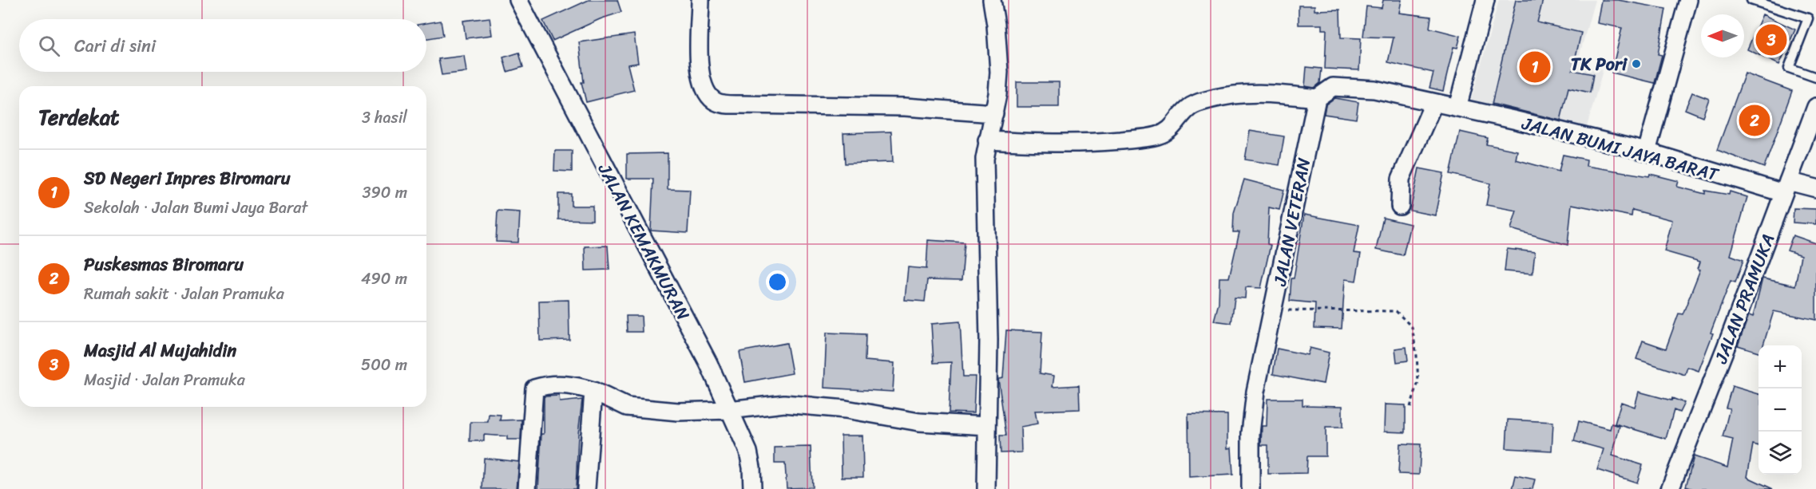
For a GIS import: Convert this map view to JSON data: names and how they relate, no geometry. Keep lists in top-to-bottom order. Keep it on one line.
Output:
{"streets":{"street":["JALAN BUMI JAYA BARAT","JALAN VETERAN","JALAN KEMAKMURAN","JALAN PRAMUKA"]},"crossings":[["JALAN BUMI JAYA BARAT","JALAN PRAMUKA"]],"places":["TK Pori"],"north":"left","page":{"search":"Cari di sini","pins":["3","1","2"],"heading":["Terdekat","3 hasil"],"list":[{"mark":"1","name":"SD Negeri Inpres Biromaru","note":"Sekolah · Jalan Bumi Jaya Barat","value":"390 m"},{"mark":"2","name":"Puskesmas Biromaru","note":"Rumah sakit · Jalan Pramuka","value":"490 m"},{"mark":"3","name":"Masjid Al Mujahidin","note":"Masjid · Jalan Pramuka","value":"500 m"}],"map_buttons":["+","−"]}}
